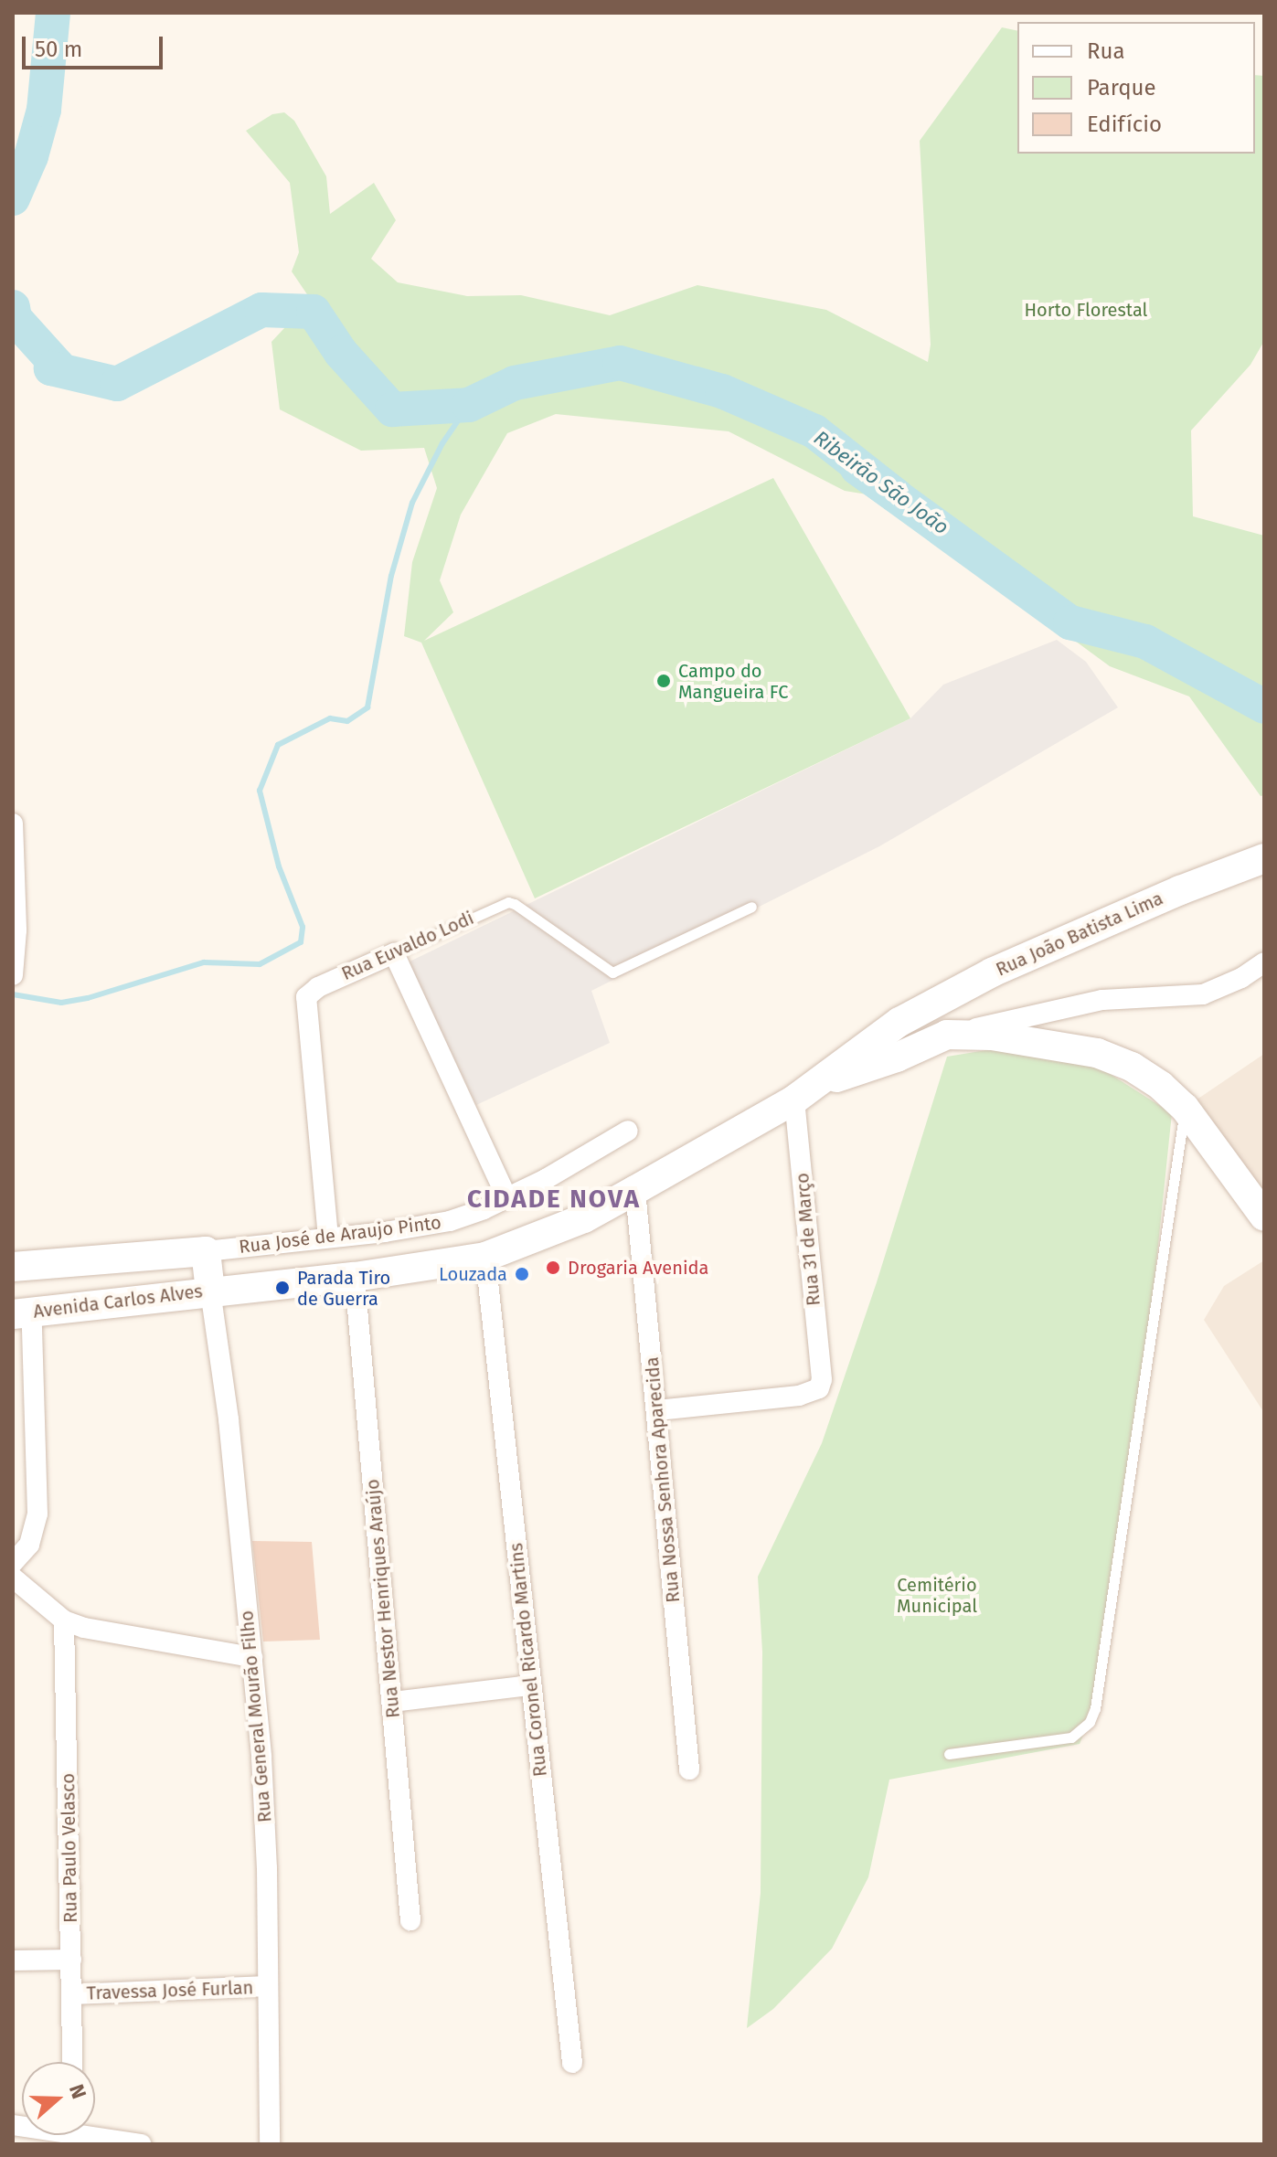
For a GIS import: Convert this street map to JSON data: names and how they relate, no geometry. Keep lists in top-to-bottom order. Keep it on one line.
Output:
{"streets":{"main road":["Rua João Batista Lima","Avenida Carlos Alves"],"street":["Rua Euvaldo Lodi","Rua José de Araujo Pinto","Rua 31 de Março","Rua Nossa Senhora Aparecida","Rua Nestor Henriques Araújo","Rua Coronel Ricardo Martins","Rua General Mourão Filho","Rua Paulo Velasco","Travessa José Furlan"]},"crossings":[["Rua Euvaldo Lodi","Rua José de Araujo Pinto"],["Rua José de Araujo Pinto","Avenida Carlos Alves"],["Rua 31 de Março","Rua Nossa Senhora Aparecida"],["Avenida Carlos Alves","Rua General Mourão Filho"],["Rua General Mourão Filho","Travessa José Furlan"],["Rua Paulo Velasco","Travessa José Furlan"]],"districts":["CIDADE NOVA"],"water":["Ribeirão São João"],"parks":["Horto Florestal","Cemitério Municipal"],"places":["Campo do Mangueira FC","Drogaria Avenida","Louzada","Parada Tiro de Guerra"],"legend":["Rua","Parque","Edifício"],"scale_bar":"50 m","north":"right"}
